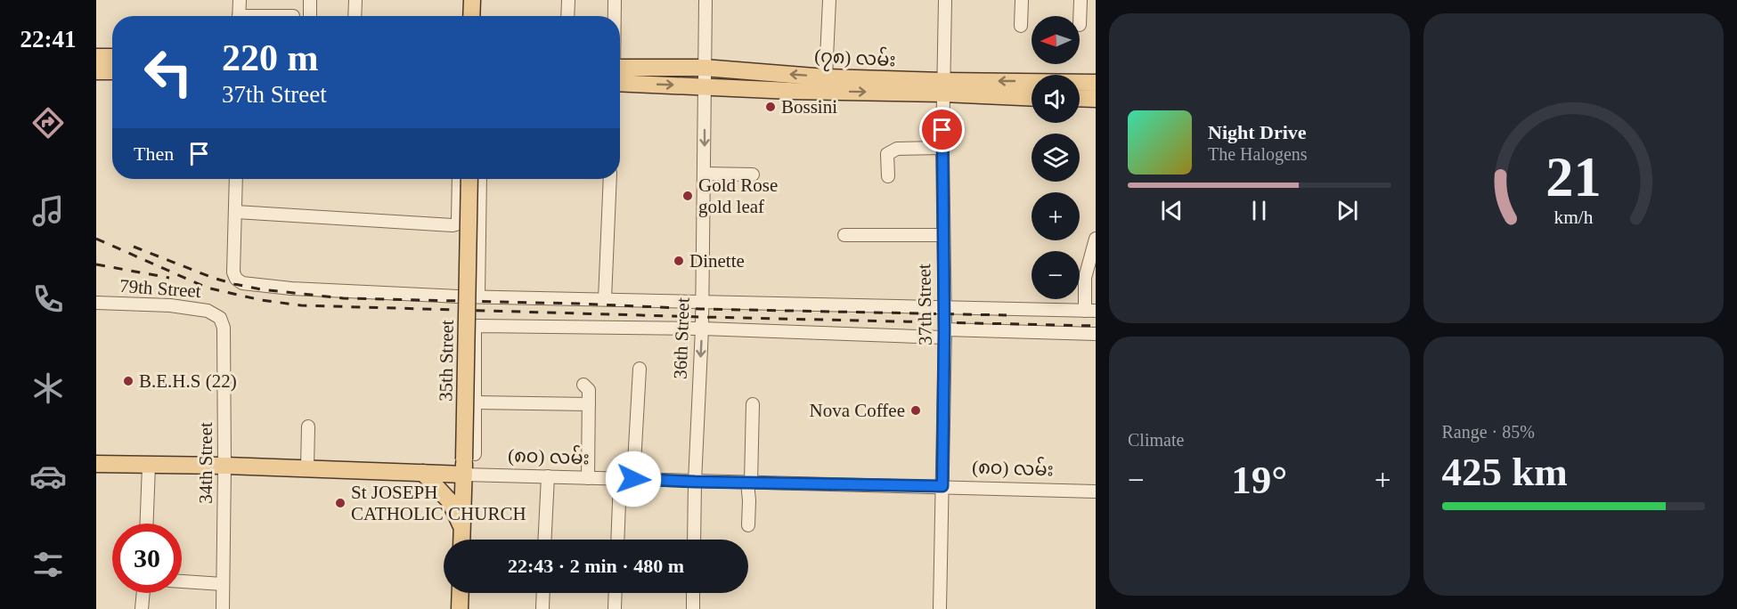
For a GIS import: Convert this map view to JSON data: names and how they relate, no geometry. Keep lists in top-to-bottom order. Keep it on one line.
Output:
{"streets":{"main road":["(၇၈) လမ်း","35th Street","(၈၀) လမ်း"],"street":["79th Street","37th Street","36th Street","34th Street"]},"crossings":[["(၇၈) လမ်း","37th Street"],["(၇၈) လမ်း","36th Street"],["79th Street","34th Street"],["37th Street","(၈၀) လမ်း"],["36th Street","(၈၀) လမ်း"],["35th Street","(၈၀) လမ်း"],["(၈၀) လမ်း","34th Street"]],"places":["Bossini","Gold Rose gold leaf","Dinette","B.E.H.S (22)","Nova Coffee","St JOSEPH CATHOLIC CHURCH"],"north":"left","page":{"tabs":"22:41","map_buttons":["+","−"],"turn":["220 m","37th Street"],"song":["Night Drive","The Halogens"],"then":"Then","tile":["Climate",["Range · 85%","425 km"]],"heat":["−","19°","+"],"limit":"30","trip":"22:43 · 2 min · 480 m","gauge":["21","km/h"]}}
